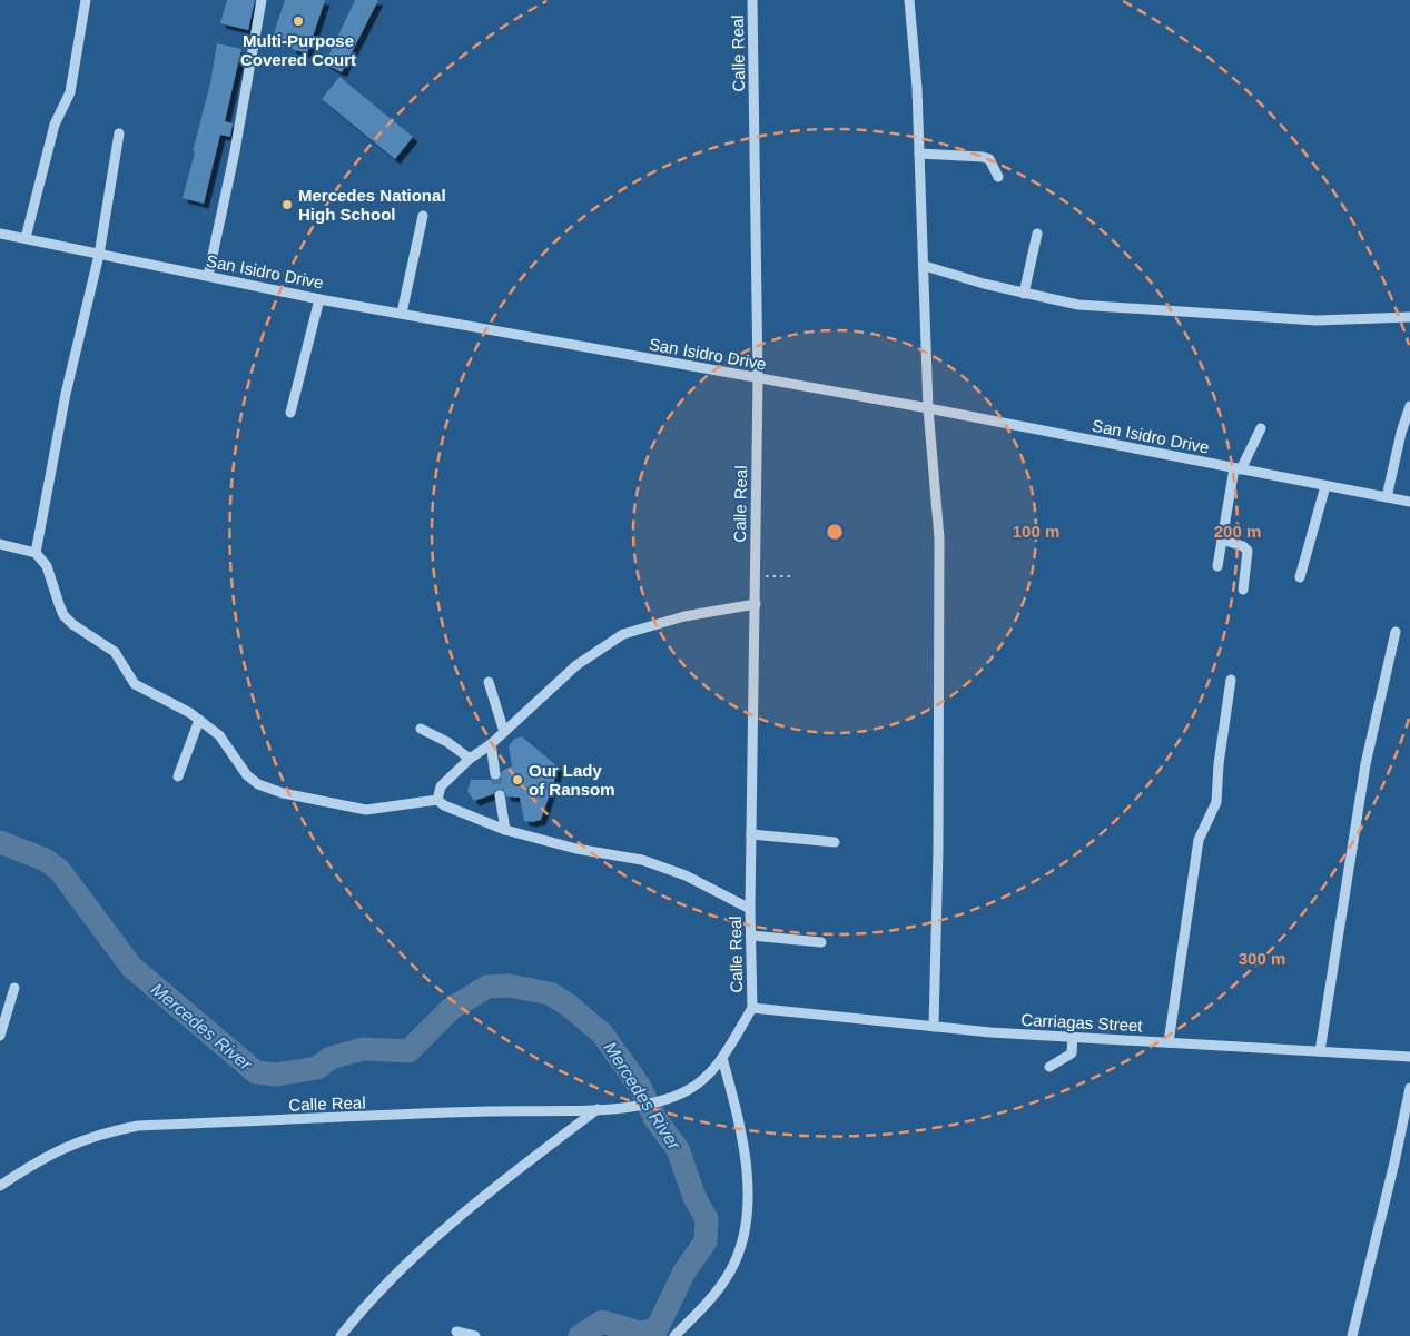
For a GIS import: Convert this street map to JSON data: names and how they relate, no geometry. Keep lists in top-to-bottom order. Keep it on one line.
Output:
{"streets":{"street":["Calle Real","San Isidro Drive","Carriagas Street"]},"crossings":[["Calle Real","San Isidro Drive"],["Calle Real","Carriagas Street"]],"water":["Mercedes River"],"places":["Multi-Purpose Covered Court","Mercedes National High School","Our Lady of Ransom"],"rings":["100 m","200 m","300 m"]}
